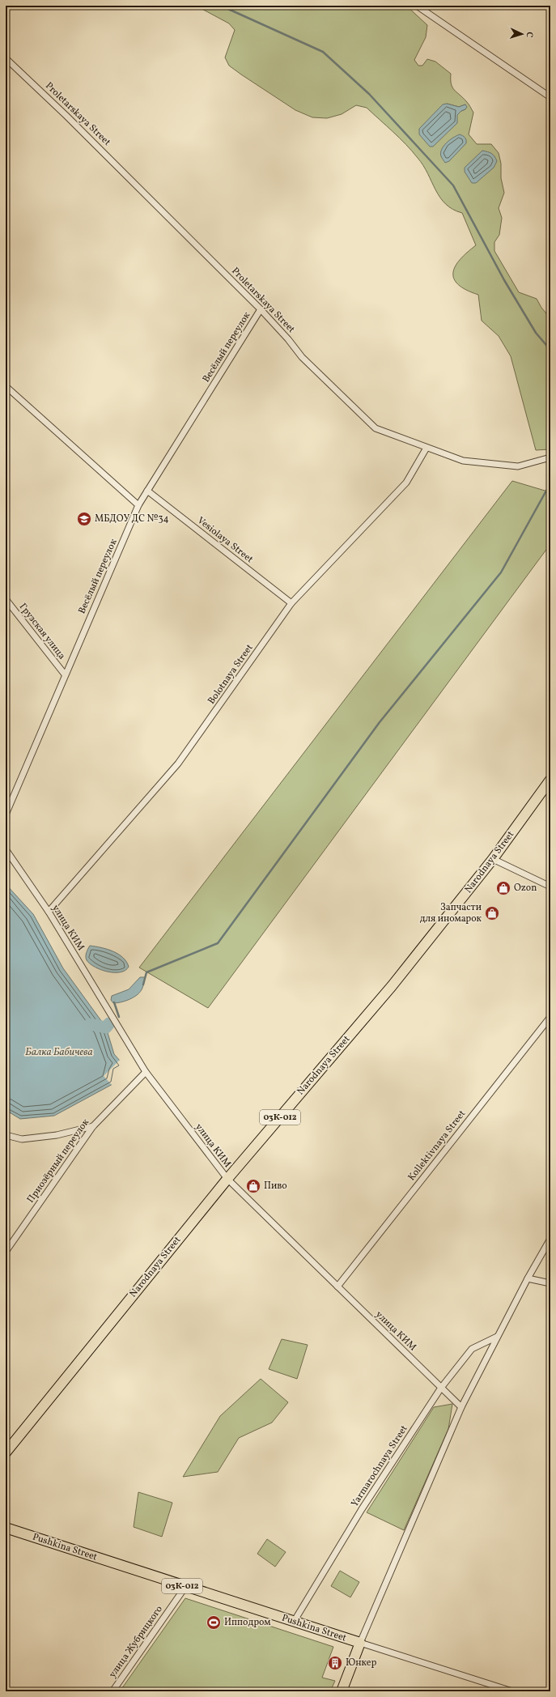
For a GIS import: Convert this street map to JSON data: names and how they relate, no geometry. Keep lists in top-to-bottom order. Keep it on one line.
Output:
{"streets":{"main road":["Narodnaya Street","03К-012","Pushkina Street"],"street":["Proletarskaya Street","Весёлый переулок","Vesiolaya Street","Грузская улица","Bolotnaya Street","улица КИМ","Kollektivnaya Street","Приозёрный переулок","Yarmarochnaya Street","улица Жубрицкого"]},"crossings":[["Proletarskaya Street","Весёлый переулок"],["Proletarskaya Street","Bolotnaya Street"],["Весёлый переулок","Vesiolaya Street"],["Весёлый переулок","Грузская улица"],["Vesiolaya Street","Bolotnaya Street"],["Bolotnaya Street","улица КИМ"],["Narodnaya Street","улица КИМ"],["улица КИМ","Kollektivnaya Street"],["улица КИМ","Приозёрный переулок"],["улица КИМ","Yarmarochnaya Street"],["Yarmarochnaya Street","Pushkina Street"],["Pushkina Street","улица Жубрицкого"]],"water":["Балка Бабичева"],"places":{"school or university":["МБДОУ ДС №34"],"shop":["Ozon","Запчасти для иномарок","Пиво"],"sports":["Ипподром"],"building":["Юнкер"]},"north":"right"}
